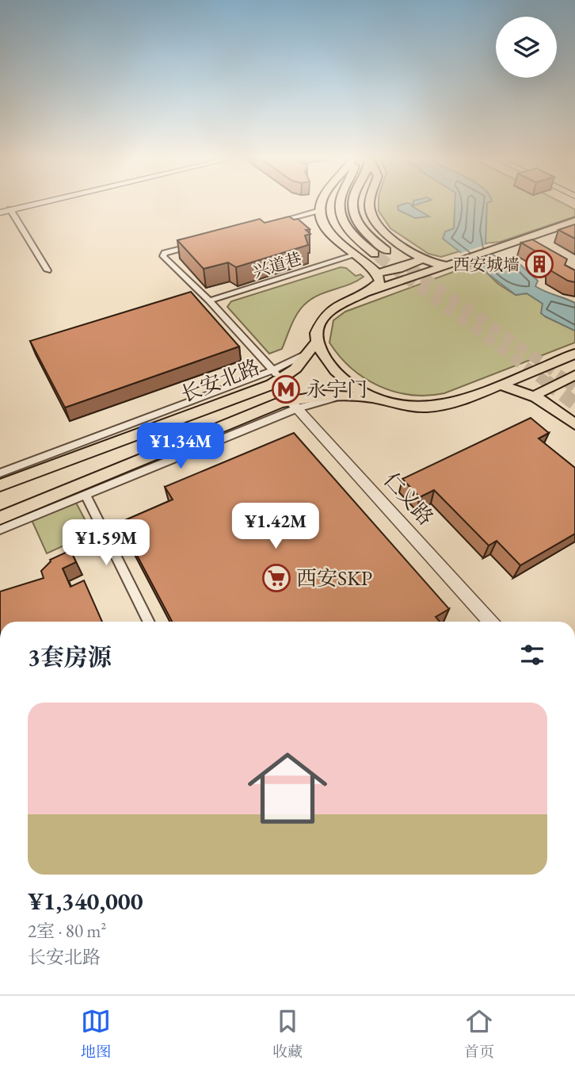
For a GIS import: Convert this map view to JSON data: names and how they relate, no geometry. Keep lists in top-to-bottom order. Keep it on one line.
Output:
{"streets":{"main road":["长安北路"],"street":["兴道巷","仁义路"]},"crossings":[["长安北路","仁义路"]],"places":{"building":["西安城墙"],"metro station":["永宁门"],"supermarket":["西安SKP"]},"page":{"price":["¥1.34M","¥1.42M","¥1.59M"],"heading":"3套房源","list":[{"name":"¥1,340,000","note":"2室 · 80 m² · 长安北路"}],"tabs":["地图","收藏","首页"]}}
